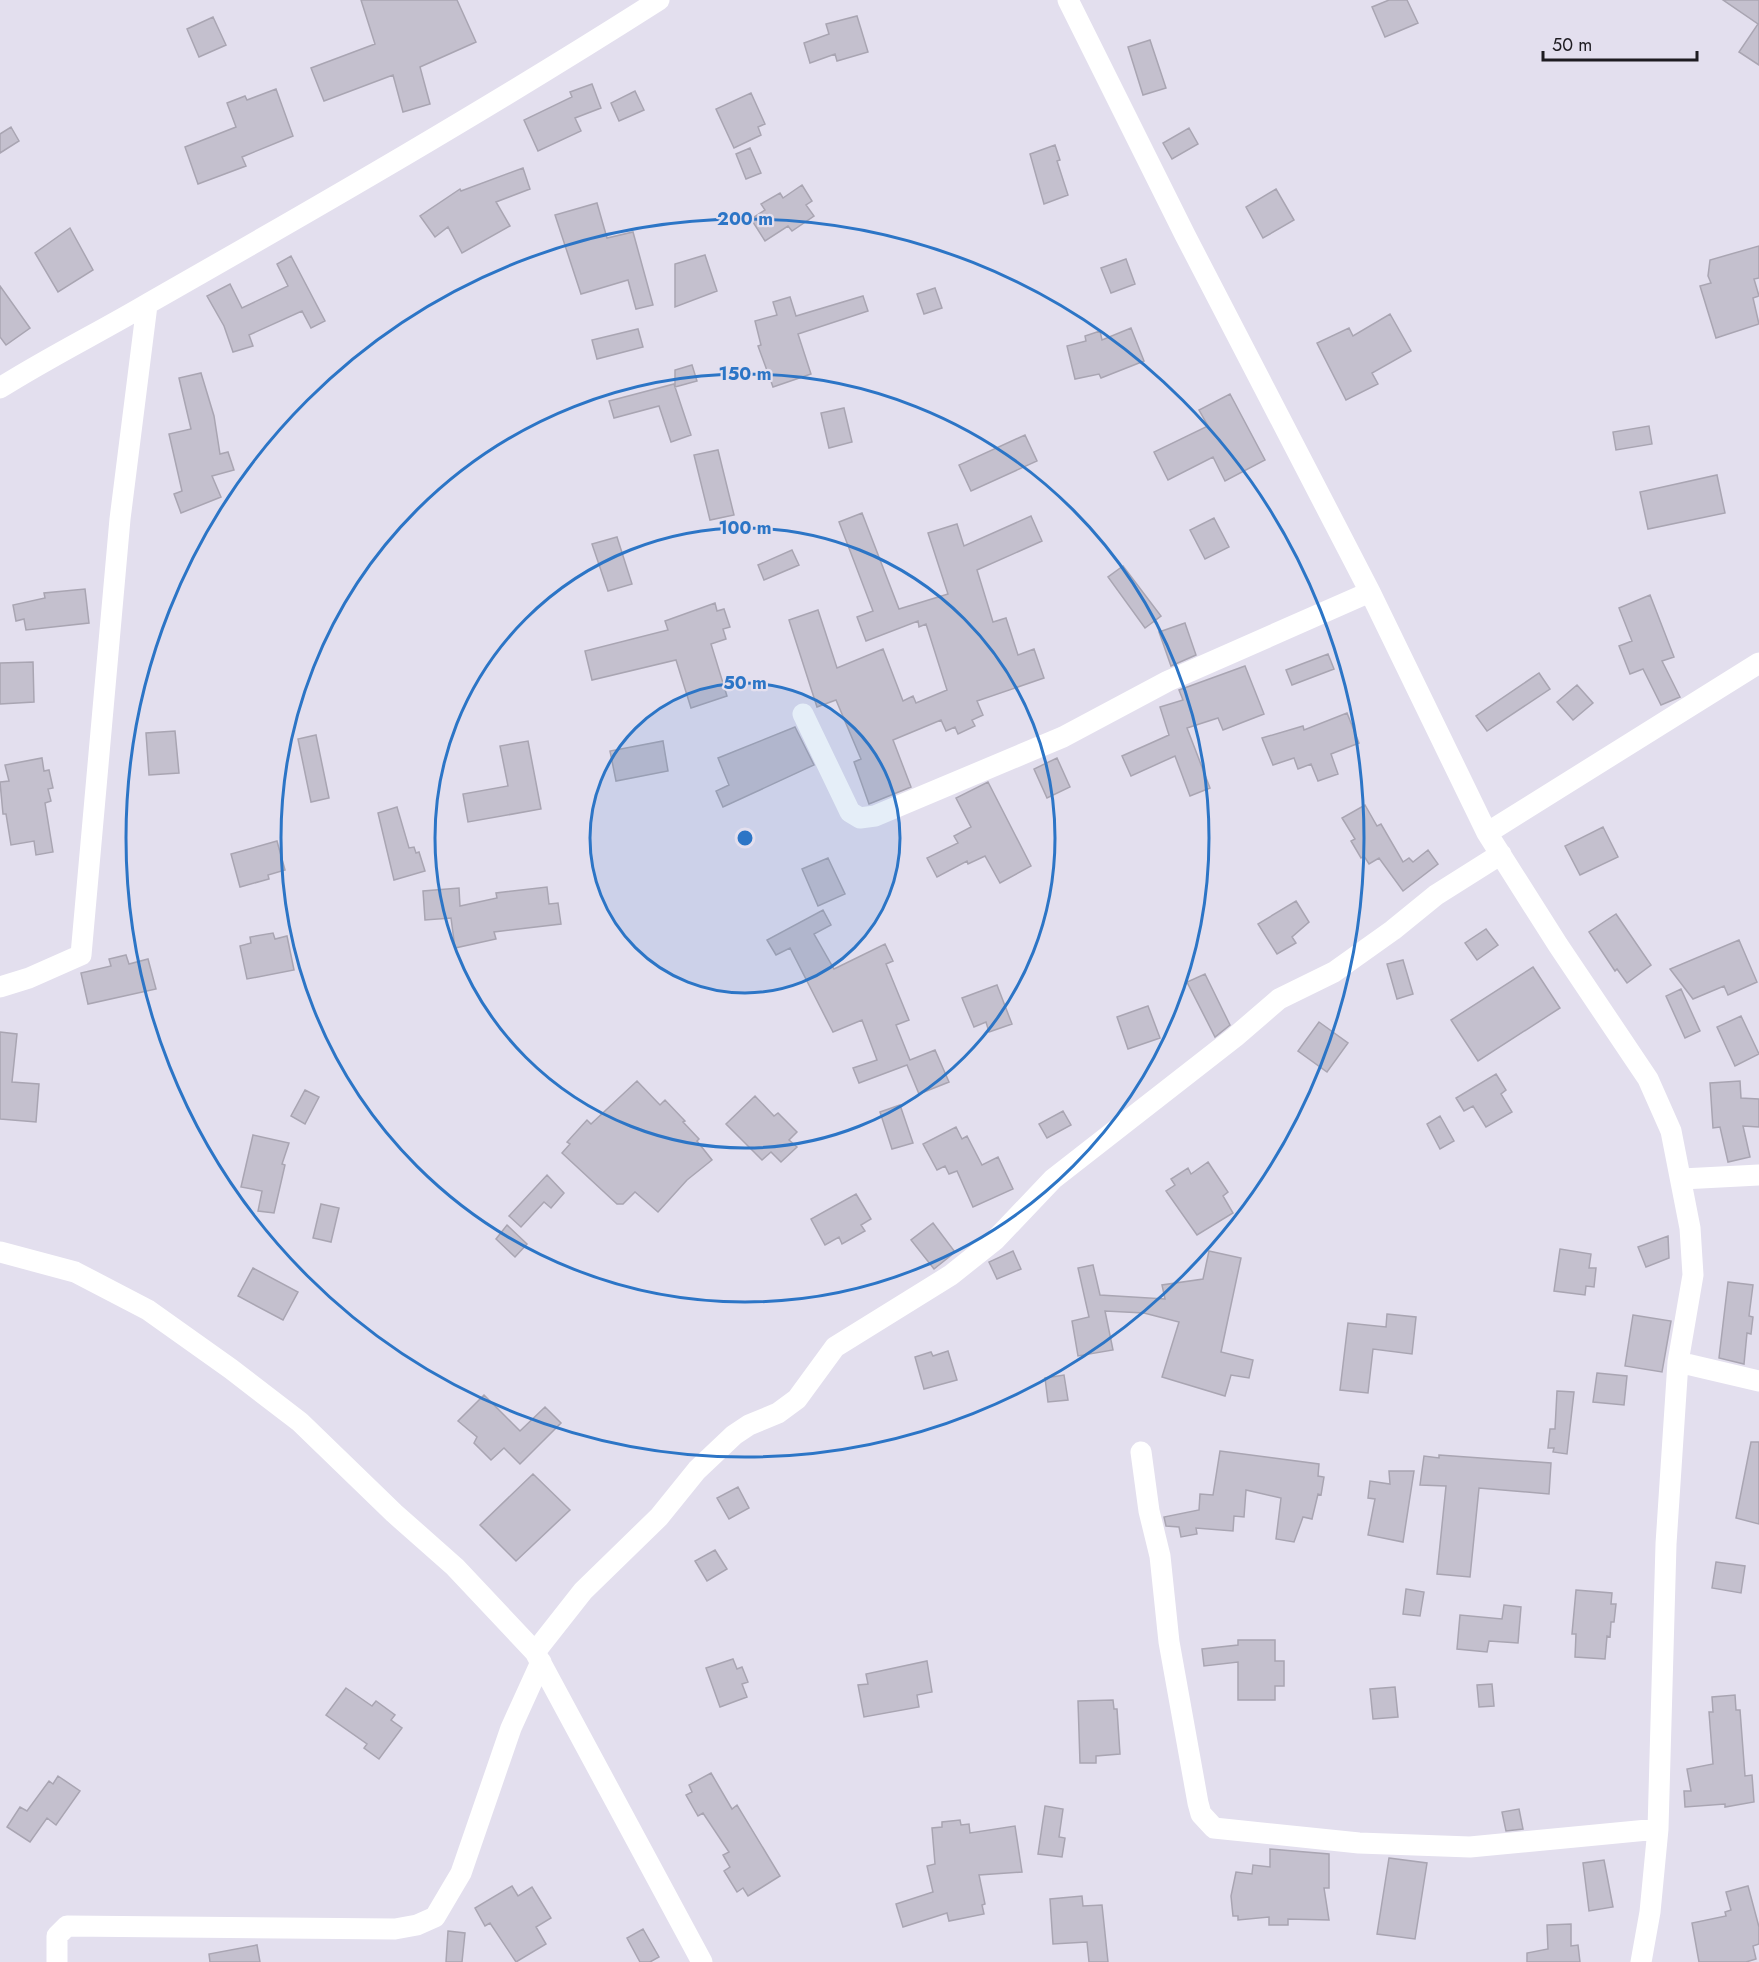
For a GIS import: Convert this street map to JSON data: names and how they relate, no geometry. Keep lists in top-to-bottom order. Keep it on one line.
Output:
{"scale_bar":"50 m","rings":["200 m","150 m","100 m","50 m"]}
